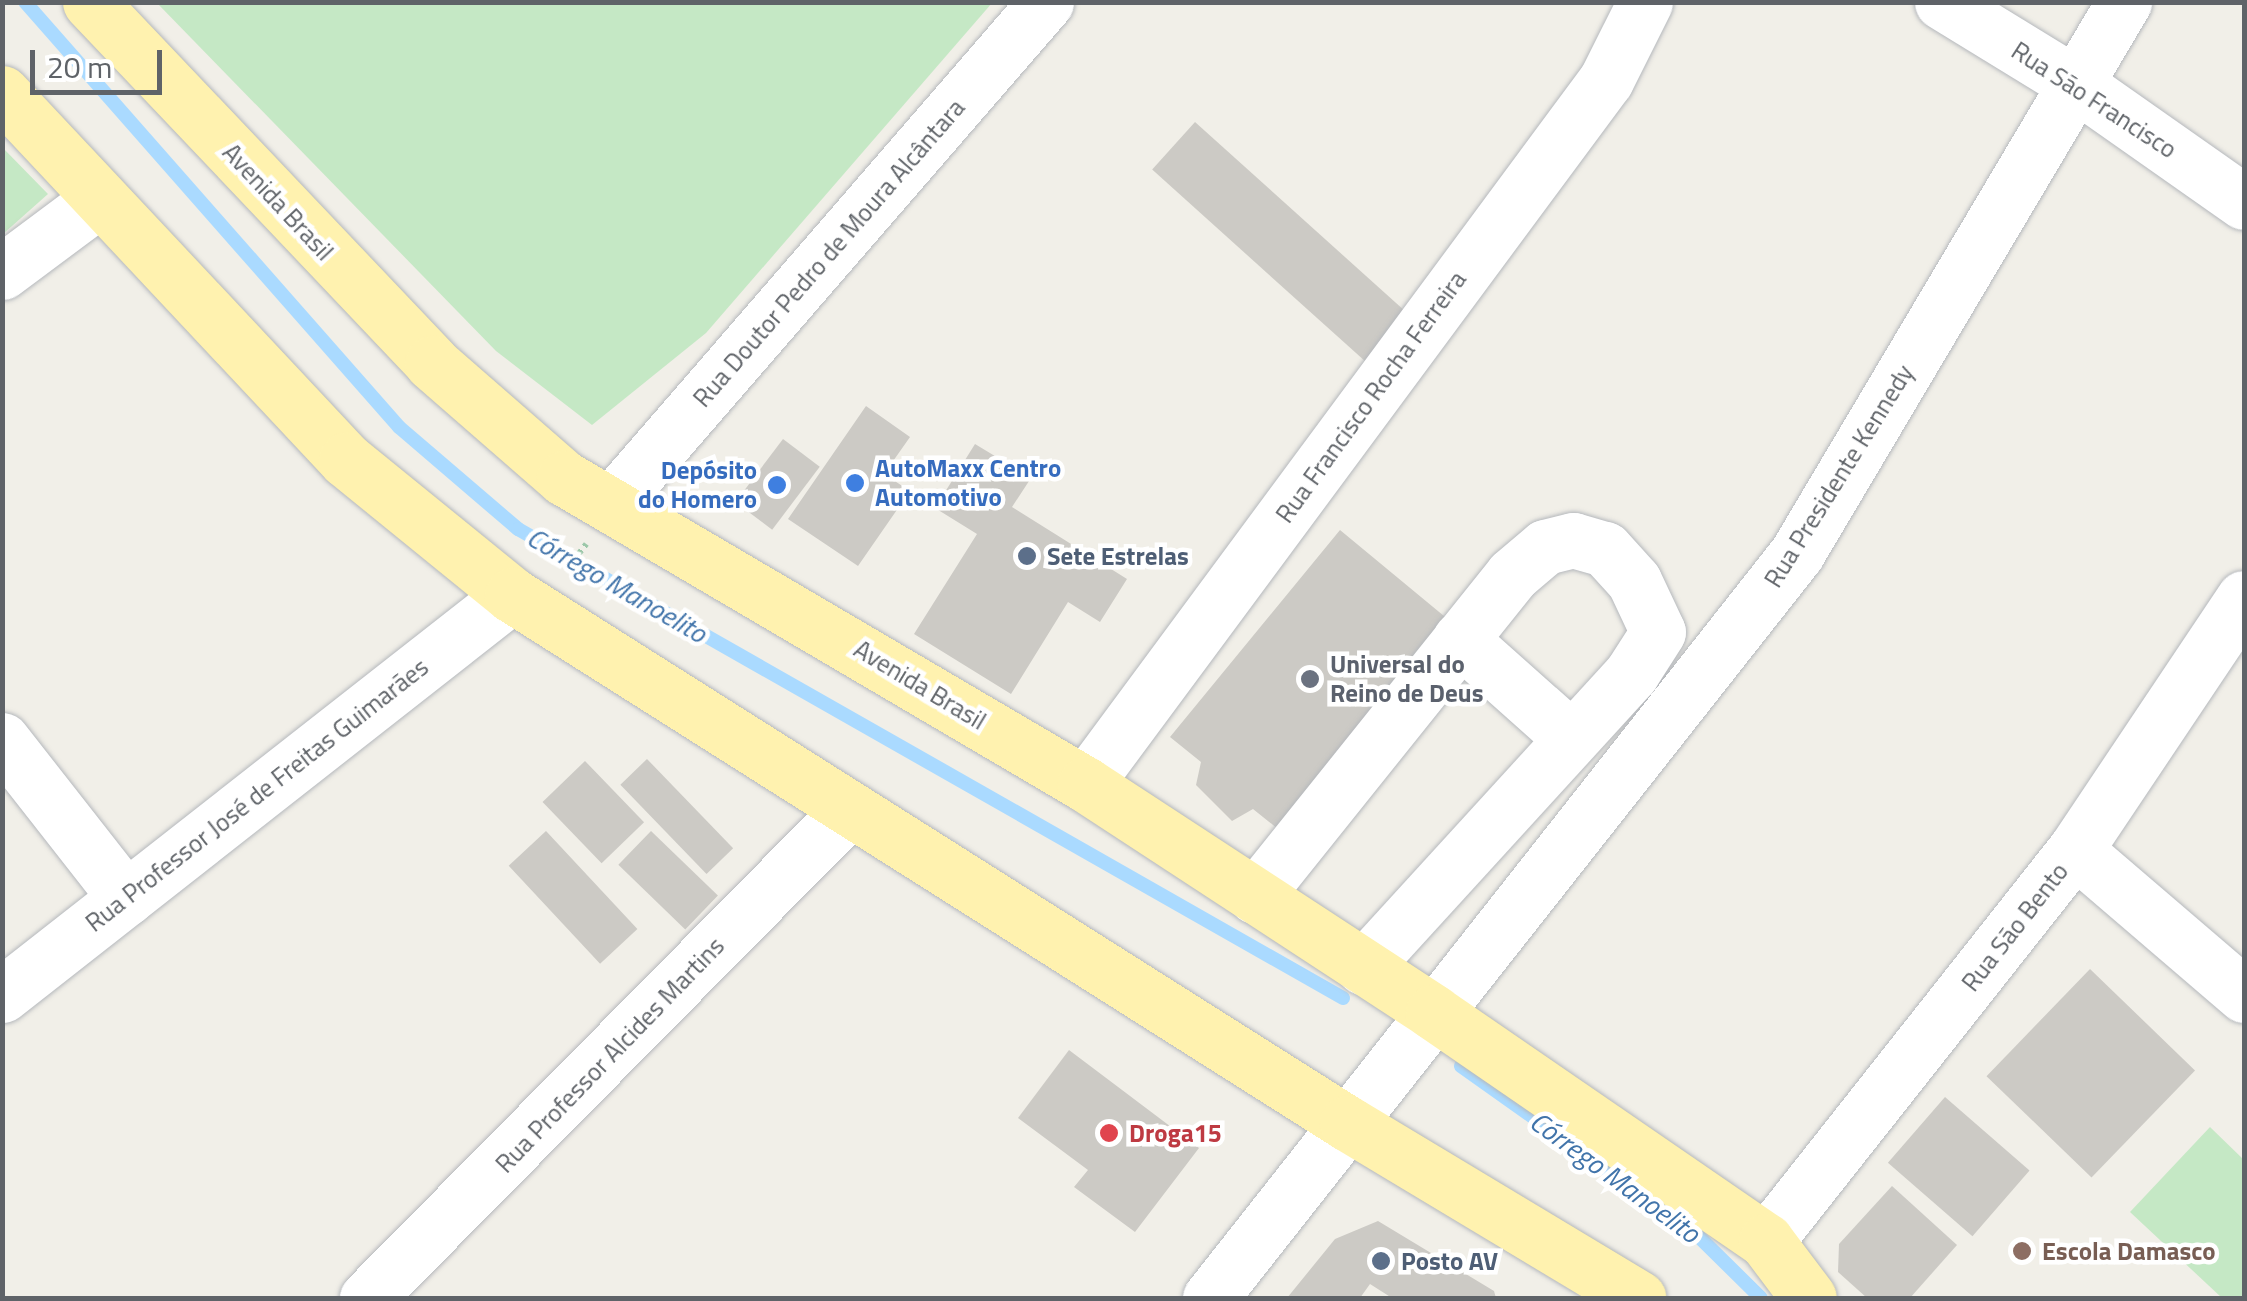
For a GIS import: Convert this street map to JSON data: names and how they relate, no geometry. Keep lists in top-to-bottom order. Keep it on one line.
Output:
{"streets":{"main road":["Avenida Brasil"],"street":["Rua São Francisco","Rua Doutor Pedro de Moura Alcântara","Rua Francisco Rocha Ferreira","Rua Presidente Kennedy","Rua Professor José de Freitas Guimarães","Rua São Bento","Rua Professor Alcides Martins"]},"crossings":[["Rua São Francisco","Rua Presidente Kennedy"],["Avenida Brasil","Rua Doutor Pedro de Moura Alcântara"],["Avenida Brasil","Rua Francisco Rocha Ferreira"],["Avenida Brasil","Rua Presidente Kennedy"],["Avenida Brasil","Rua São Bento"]],"water":["Córrego Manoelito"],"places":["AutoMaxx Centro Automotivo","Depósito do Homero","Sete Estrelas","Universal do Reino de Deus","Droga15","Escola Damasco","Posto AV"],"scale_bar":"20 m"}
